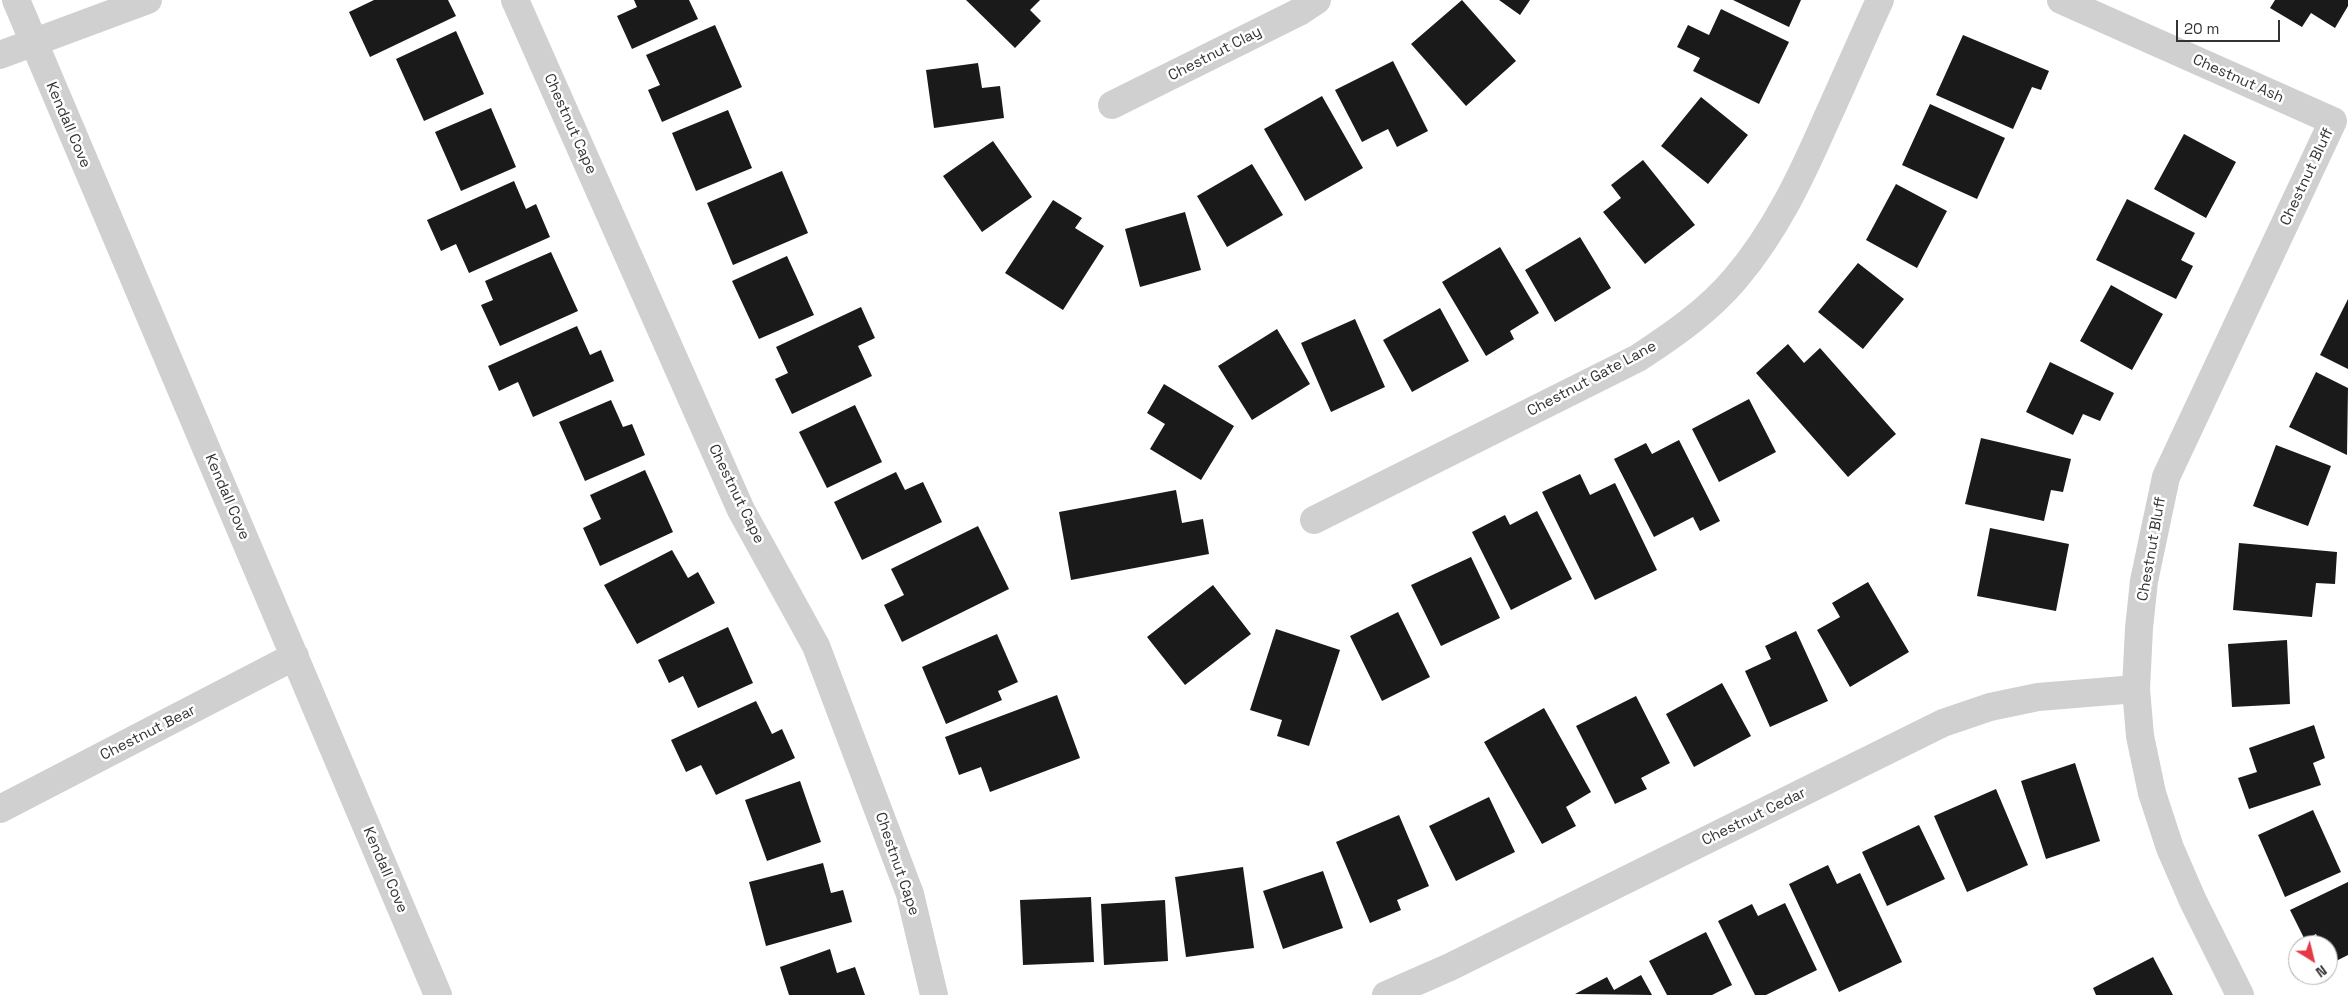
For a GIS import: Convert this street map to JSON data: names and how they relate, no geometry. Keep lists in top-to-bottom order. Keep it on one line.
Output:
{"streets":{"street":["Chestnut Clay","Chestnut Ash","Chestnut Cape","Kendall Cove","Chestnut Bluff","Chestnut Gate Lane","Chestnut Bear","Chestnut Cedar"]},"crossings":[["Chestnut Ash","Chestnut Bluff"],["Kendall Cove","Chestnut Bear"],["Chestnut Bluff","Chestnut Cedar"]],"scale_bar":"20 m","north":"bottom right"}
